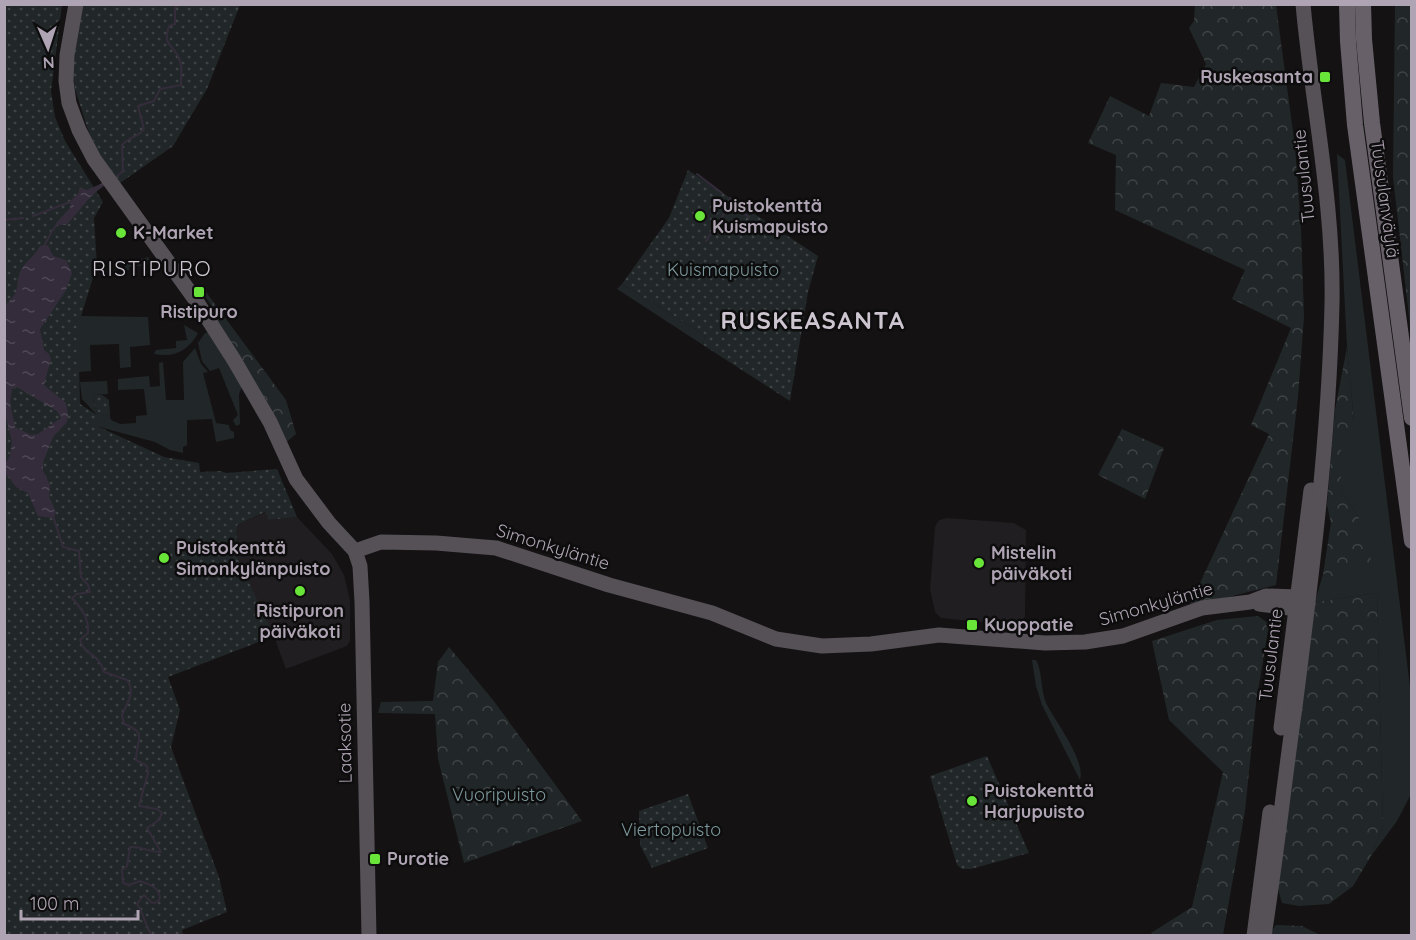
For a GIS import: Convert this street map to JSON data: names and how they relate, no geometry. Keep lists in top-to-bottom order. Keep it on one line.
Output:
{"streets":{"highway":["Tuusulanväylä"],"main road":["Tuusulantie","Simonkyläntie","Laaksotie"]},"crossings":[["Tuusulantie","Simonkyläntie"],["Simonkyläntie","Laaksotie"]],"districts":["RISTIPURO","RUSKEASANTA"],"parks":["Kuismapuisto","Vuoripuisto","Viertopuisto"],"places":{"transit":["Ruskeasanta","Ristipuro","Kuoppatie","Purotie"],"other":["Puistokenttä Kuismapuisto","K-Market","Puistokenttä Simonkylänpuisto","Mistelin päiväkoti","Ristipuron päiväkoti","Puistokenttä Harjupuisto"]},"scale_bar":"100 m","north":"bottom"}
